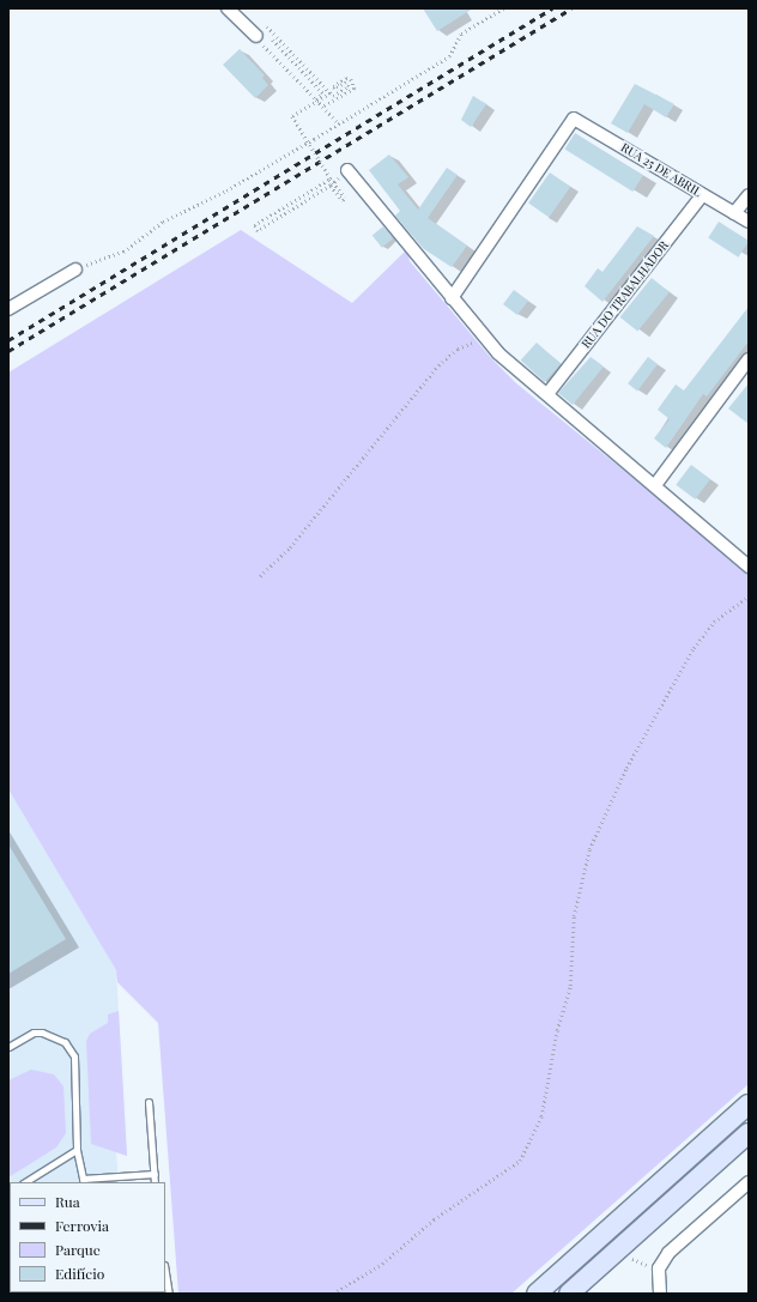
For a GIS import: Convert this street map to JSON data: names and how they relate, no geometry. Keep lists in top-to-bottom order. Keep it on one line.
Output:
{"streets":{"street":["RUA 25 DE ABRIL","RUA DO TRABALHADOR"]},"crossings":[["RUA 25 DE ABRIL","RUA DO TRABALHADOR"]],"legend":["Rua","Ferrovia","Parque","Edifício"]}
